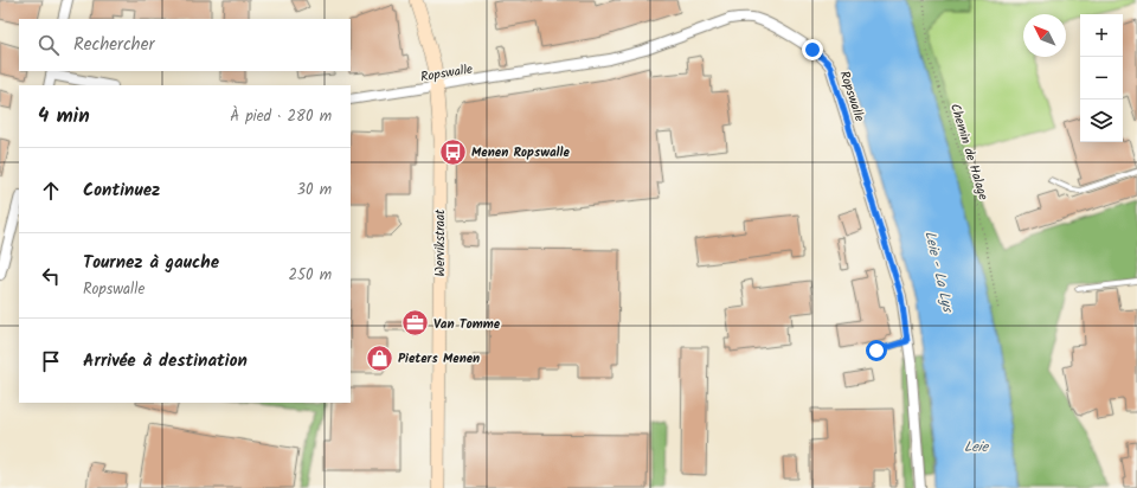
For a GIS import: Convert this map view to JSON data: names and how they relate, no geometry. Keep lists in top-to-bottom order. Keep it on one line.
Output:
{"streets":{"street":["Ropswalle","Wervikstraat"],"path":["Chemin de Halage"]},"crossings":[["Ropswalle","Wervikstraat"]],"water":["Leie - La Lys","Leie"],"places":{"bus stop":["Menen Ropswalle"],"office":["Van Tomme"],"shop":["Pieters Menen"]},"north":"top left","page":{"map_buttons":["+","−"],"search":"Rechercher","heading":["4 min","À pied · 280 m"],"list":[["Continuez","30 m"],["Tournez à gauche","Ropswalle","250 m"],"Arrivée à destination"]}}
